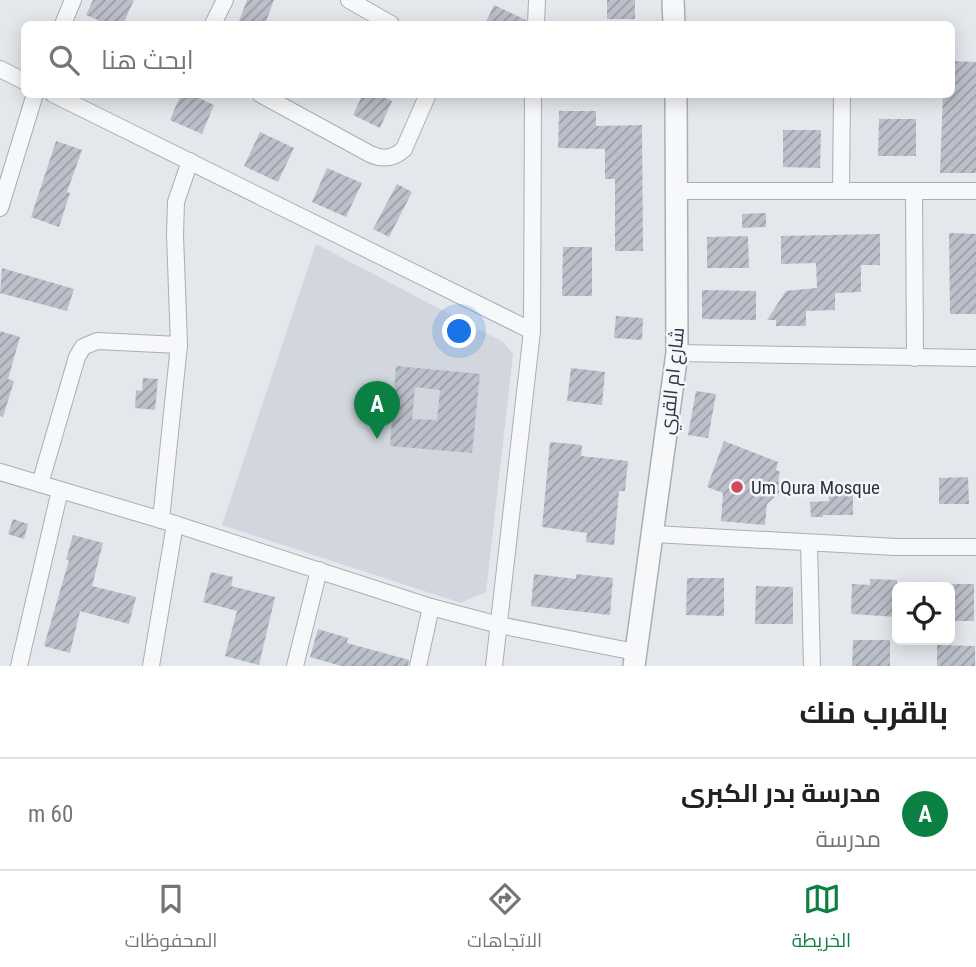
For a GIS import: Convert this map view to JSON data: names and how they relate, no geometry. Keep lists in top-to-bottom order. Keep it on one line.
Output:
{"streets":{"street":["شارع ام القري"]},"places":["Um Qura Mosque"],"page":{"search":"ابحث هنا","pins":"A","heading":"بالقرب منك","list":[{"mark":"A","name":"مدرسة بدر الكبرى","note":"مدرسة","value":"60 m"}],"nav":["الخريطة","الاتجاهات","المحفوظات"]}}
